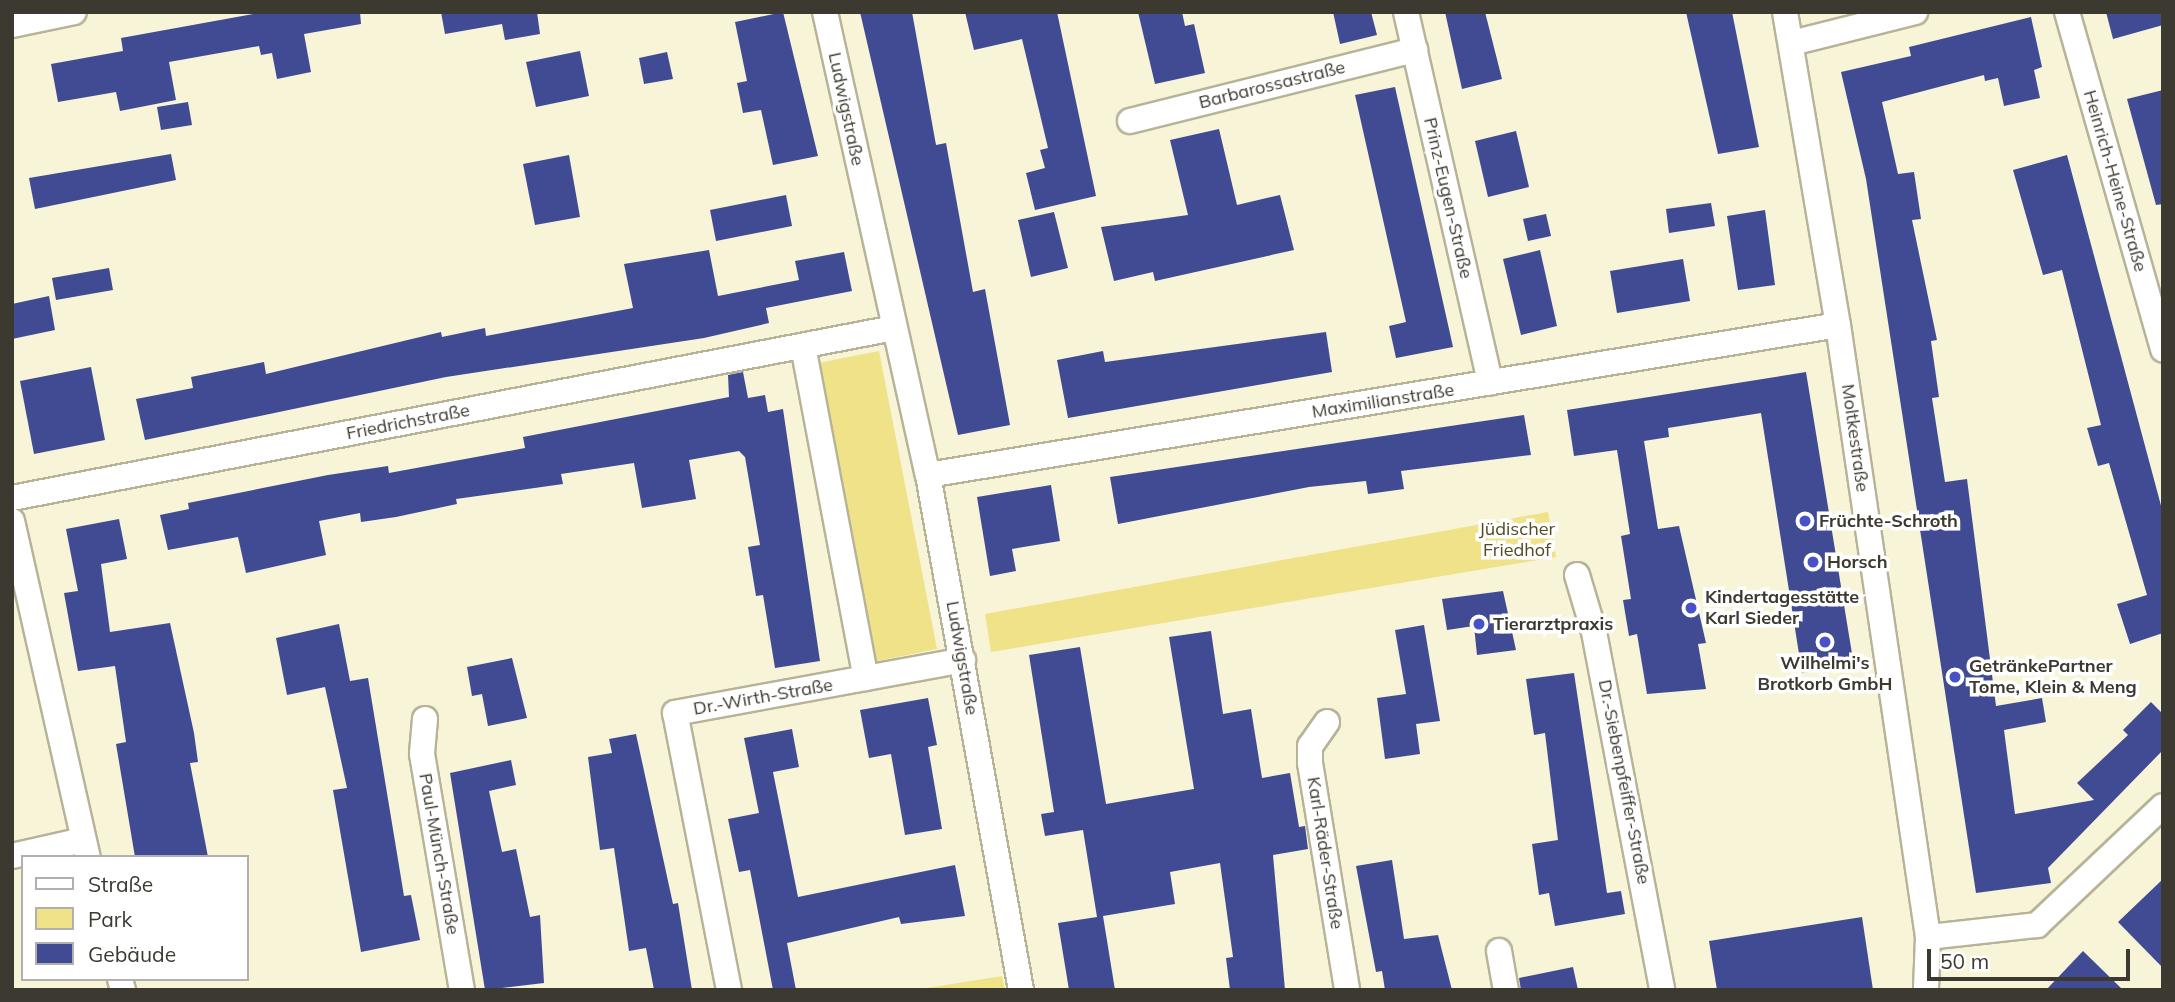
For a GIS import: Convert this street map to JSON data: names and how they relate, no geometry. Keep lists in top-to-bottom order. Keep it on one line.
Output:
{"streets":{"street":["Barbarossastraße","Ludwigstraße","Heinrich-Heine-Straße","Prinz-Eugen-Straße","Maximilianstraße","Friedrichstraße","Moltkestraße","Dr.-Wirth-Straße","Dr.-Siebenpfeiffer-Straße","Karl-Räder-Straße","Paul-Münch-Straße"]},"crossings":[["Barbarossastraße","Prinz-Eugen-Straße"],["Ludwigstraße","Maximilianstraße"],["Ludwigstraße","Dr.-Wirth-Straße"],["Prinz-Eugen-Straße","Maximilianstraße"],["Maximilianstraße","Moltkestraße"]],"parks":["Jüdischer Friedhof"],"places":["Früchte-Schroth","Horsch","Kindertagesstätte Karl Sieder","Tierarztpraxis","Wilhelmi's Brotkorb GmbH","GetränkePartner Tome, Klein & Meng"],"legend":["Straße","Park","Gebäude"],"scale_bar":"50 m"}
